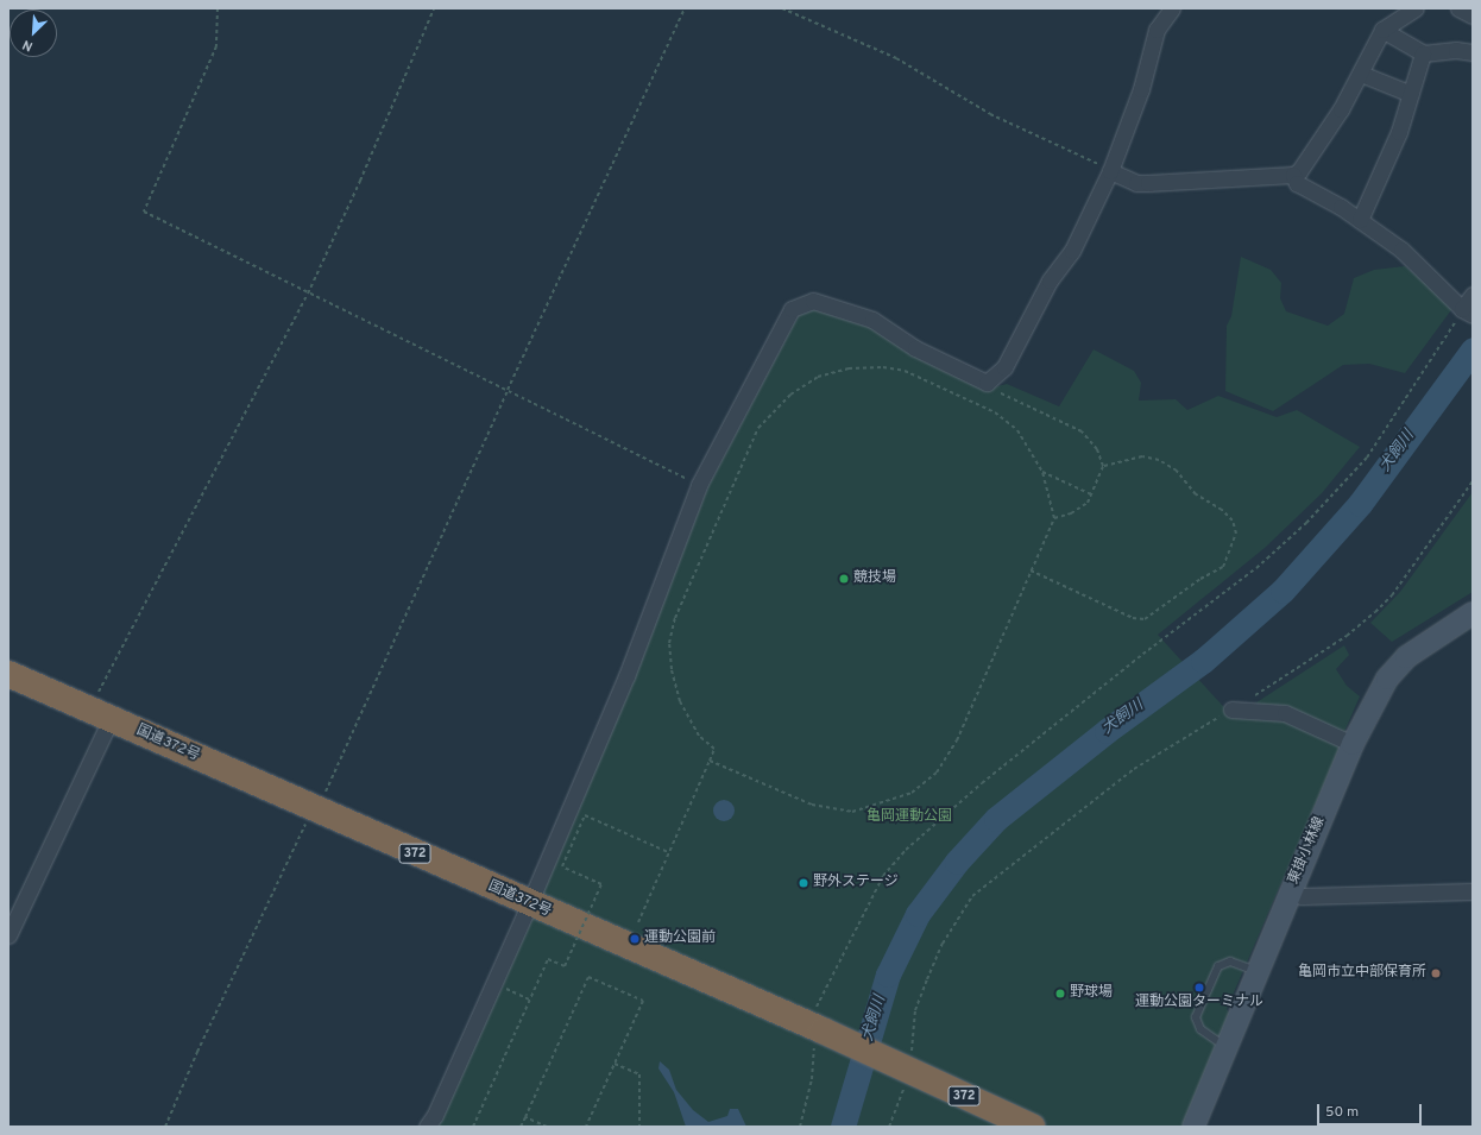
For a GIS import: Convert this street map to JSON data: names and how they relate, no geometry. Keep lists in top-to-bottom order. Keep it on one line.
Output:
{"streets":{"highway":["国道372号","372"],"main road":["東掛小林線"]},"water":["犬飼川"],"parks":["亀岡運動公園"],"places":["競技場","野外ステージ","運動公園前","亀岡市立中部保育所","運動公園ターミナル","野球場"],"scale_bar":"50 m","north":"bottom left"}
